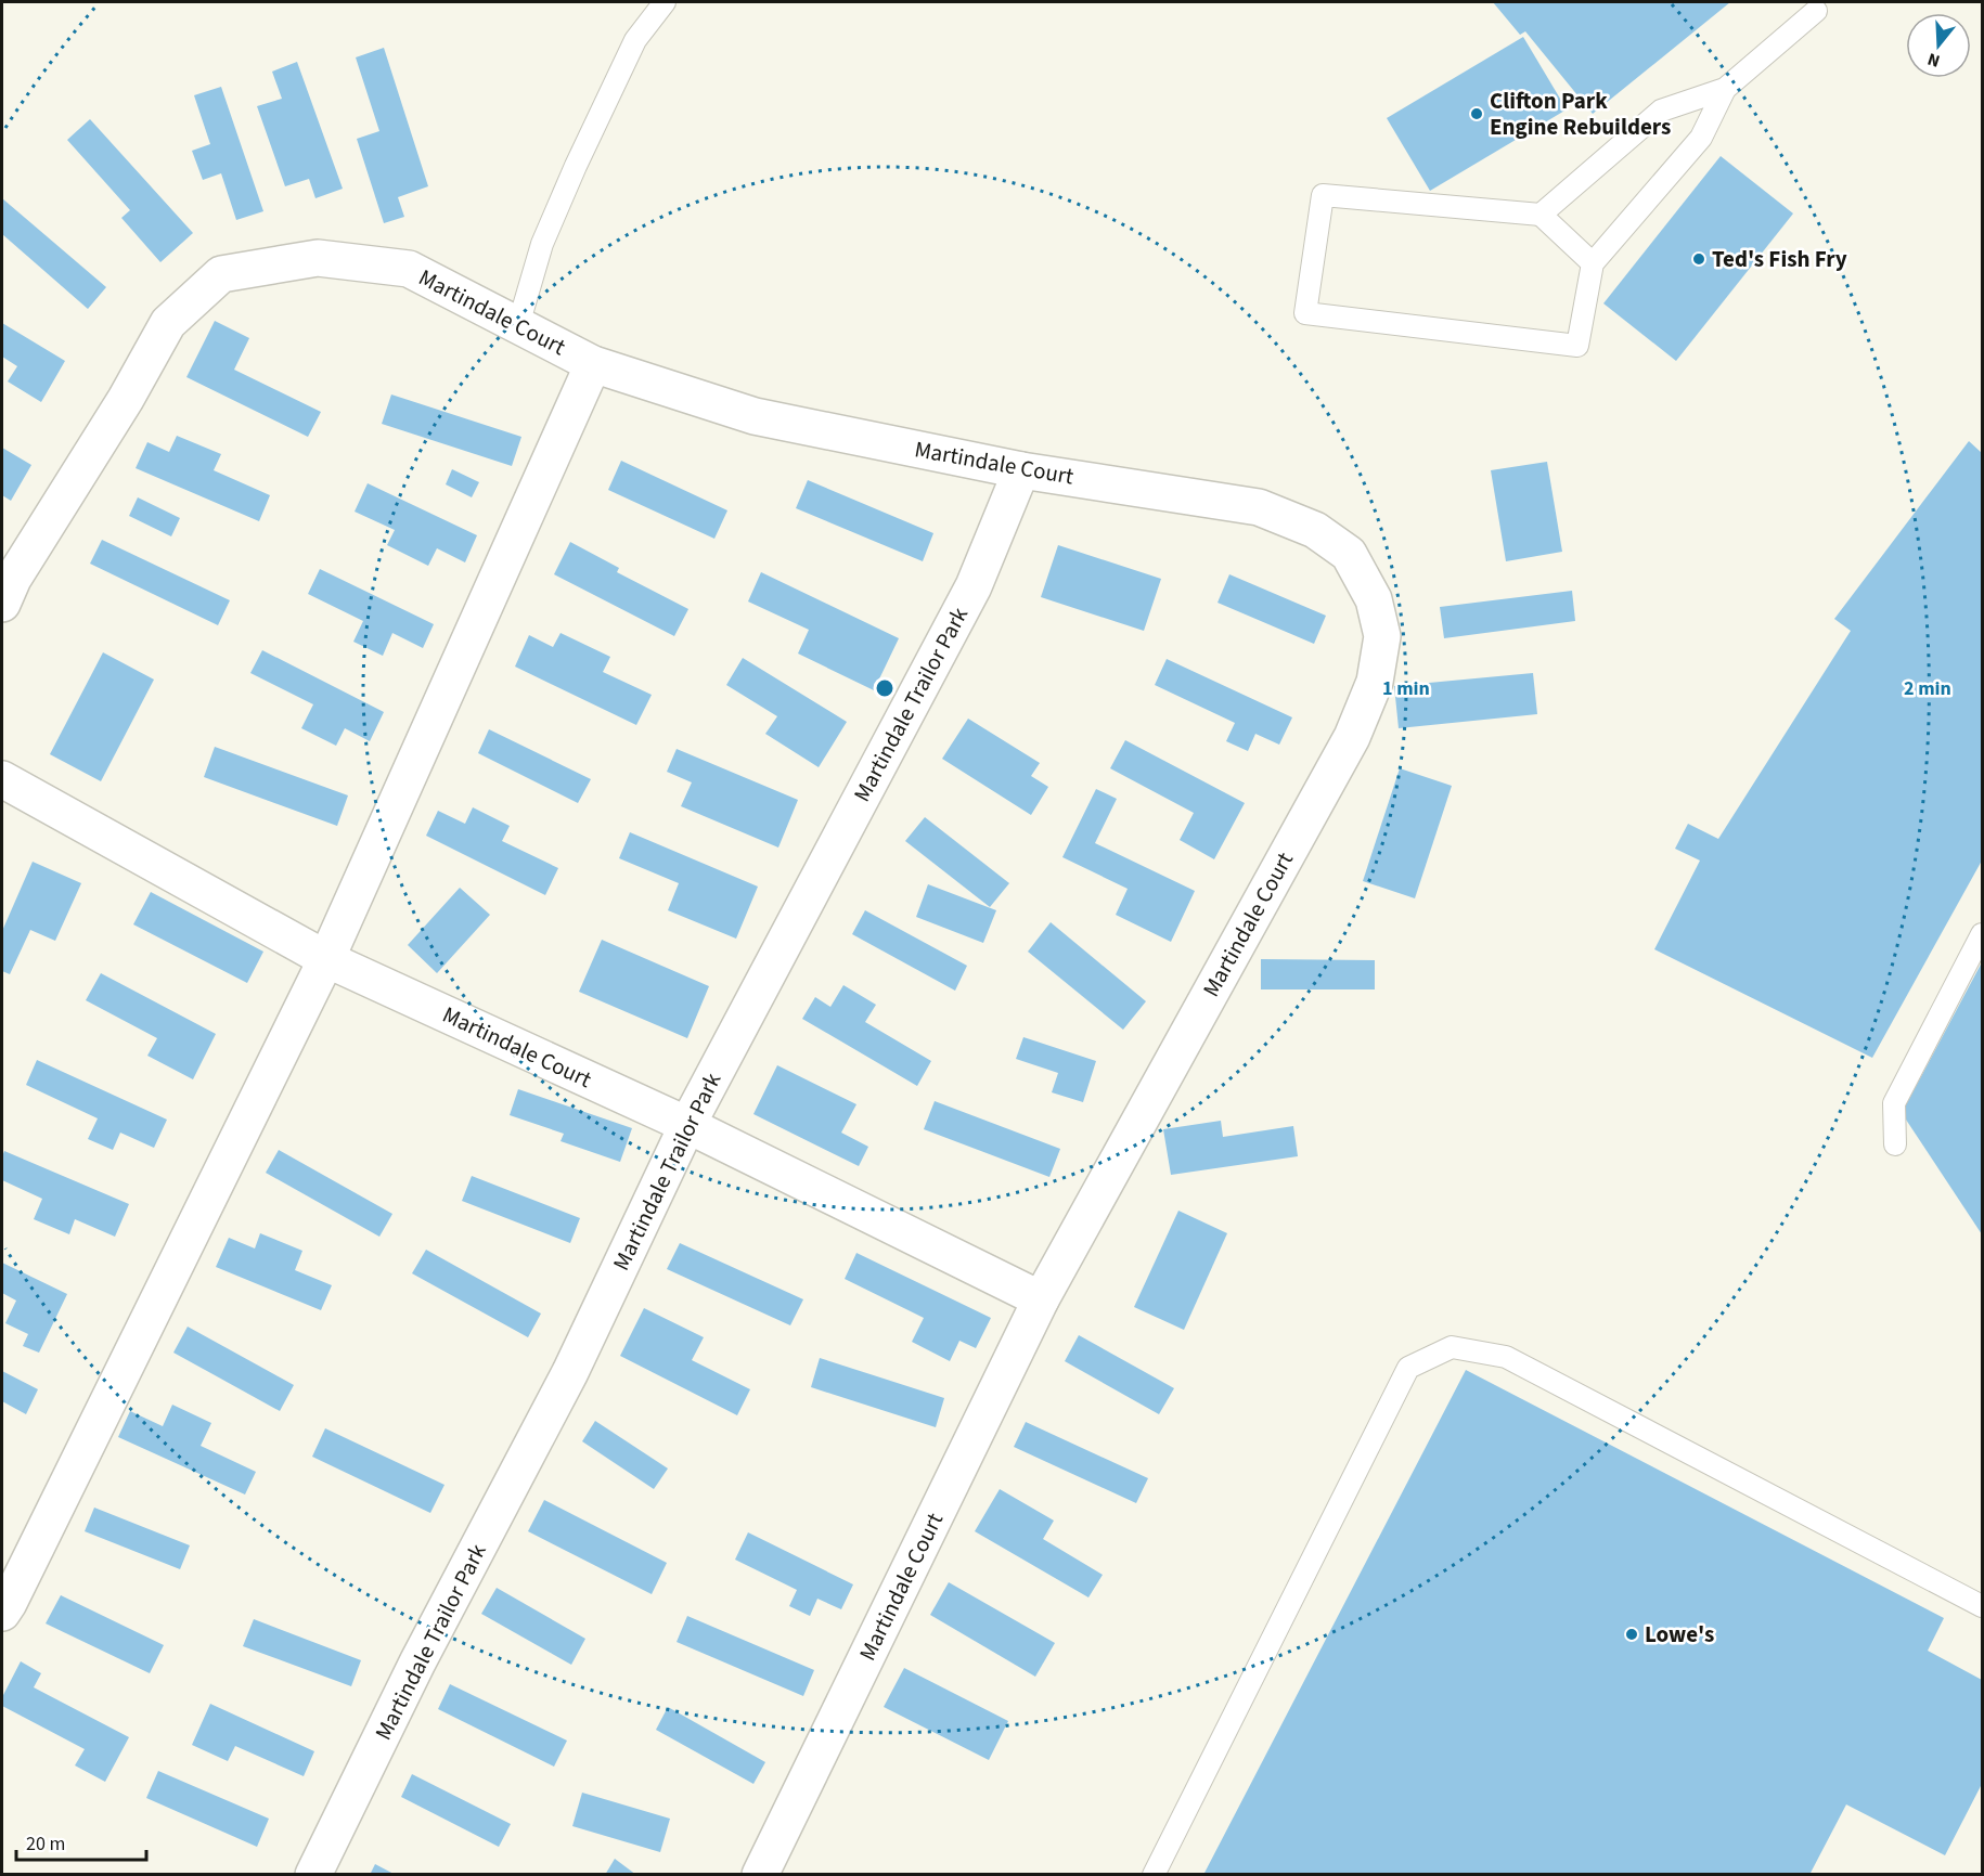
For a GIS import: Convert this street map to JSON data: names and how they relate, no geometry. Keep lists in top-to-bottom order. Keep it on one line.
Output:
{"streets":{"street":["Martindale Court","Martindale Trailor Park"]},"crossings":[["Martindale Court","Martindale Trailor Park"]],"places":["Clifton Park Engine Rebuilders","Ted's Fish Fry","Lowe's"],"scale_bar":"20 m","north":"bottom","rings":["1 min","2 min"]}
